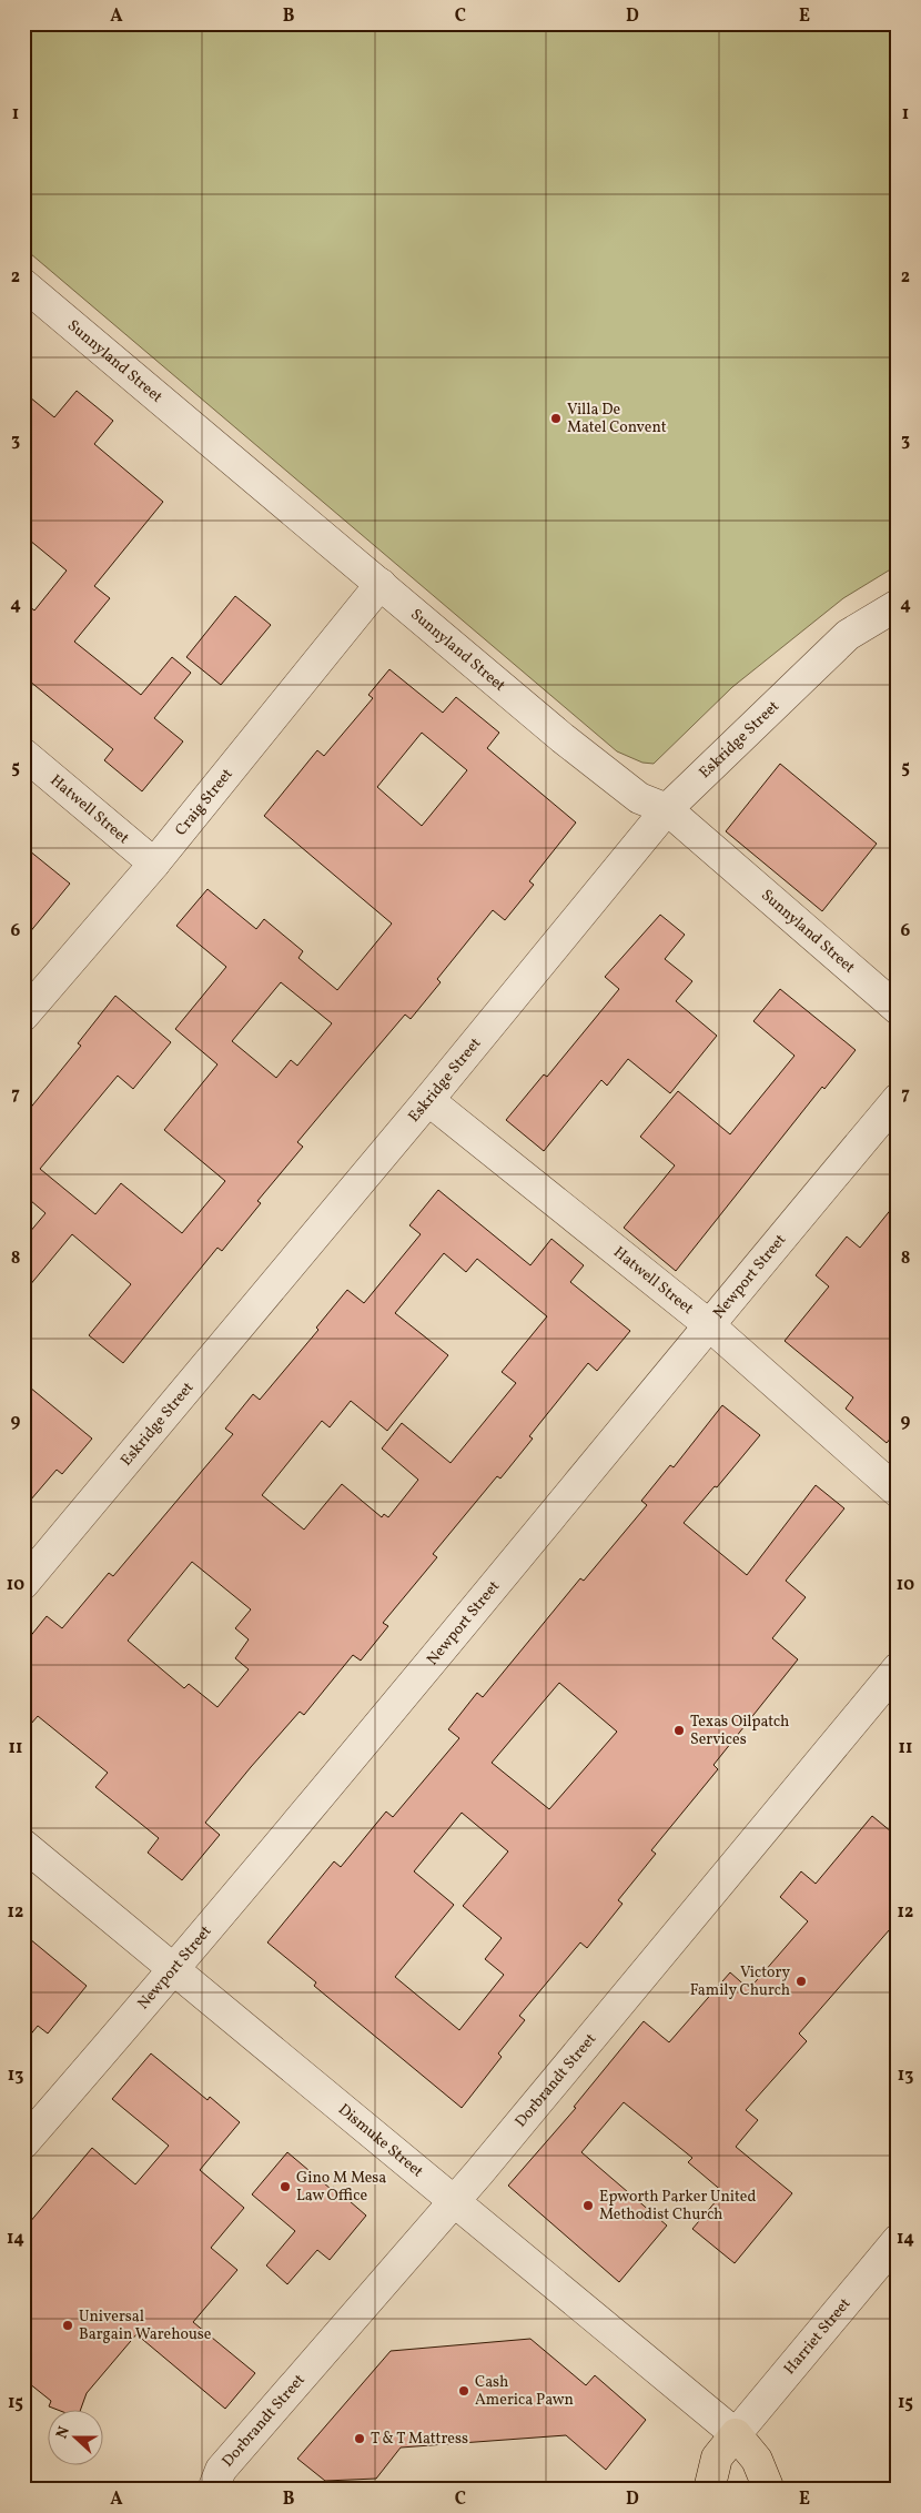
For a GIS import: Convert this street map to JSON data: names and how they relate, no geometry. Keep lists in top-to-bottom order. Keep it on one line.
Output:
{"streets":{"street":["Sunnyland Street","Eskridge Street","Craig Street","Hatwell Street","Newport Street","Dorbrandt Street","Dismuke Street","Harriet Street"]},"crossings":[["Sunnyland Street","Eskridge Street"],["Sunnyland Street","Craig Street"],["Eskridge Street","Hatwell Street"],["Craig Street","Hatwell Street"],["Hatwell Street","Newport Street"],["Newport Street","Dismuke Street"],["Dorbrandt Street","Dismuke Street"],["Dismuke Street","Harriet Street"]],"places":["Villa De Matel Convent","Texas Oilpatch Services","Victory Family Church","Gino M Mesa Law Office","Epworth Parker United Methodist Church","Universal Bargain Warehouse","Cash America Pawn","T & T Mattress"],"north":"left","grid":{"columns":["A","B","C","D","E"],"rows":["1","2","3","4","5","6","7","8","9","10","11","12","13","14","15"]}}
